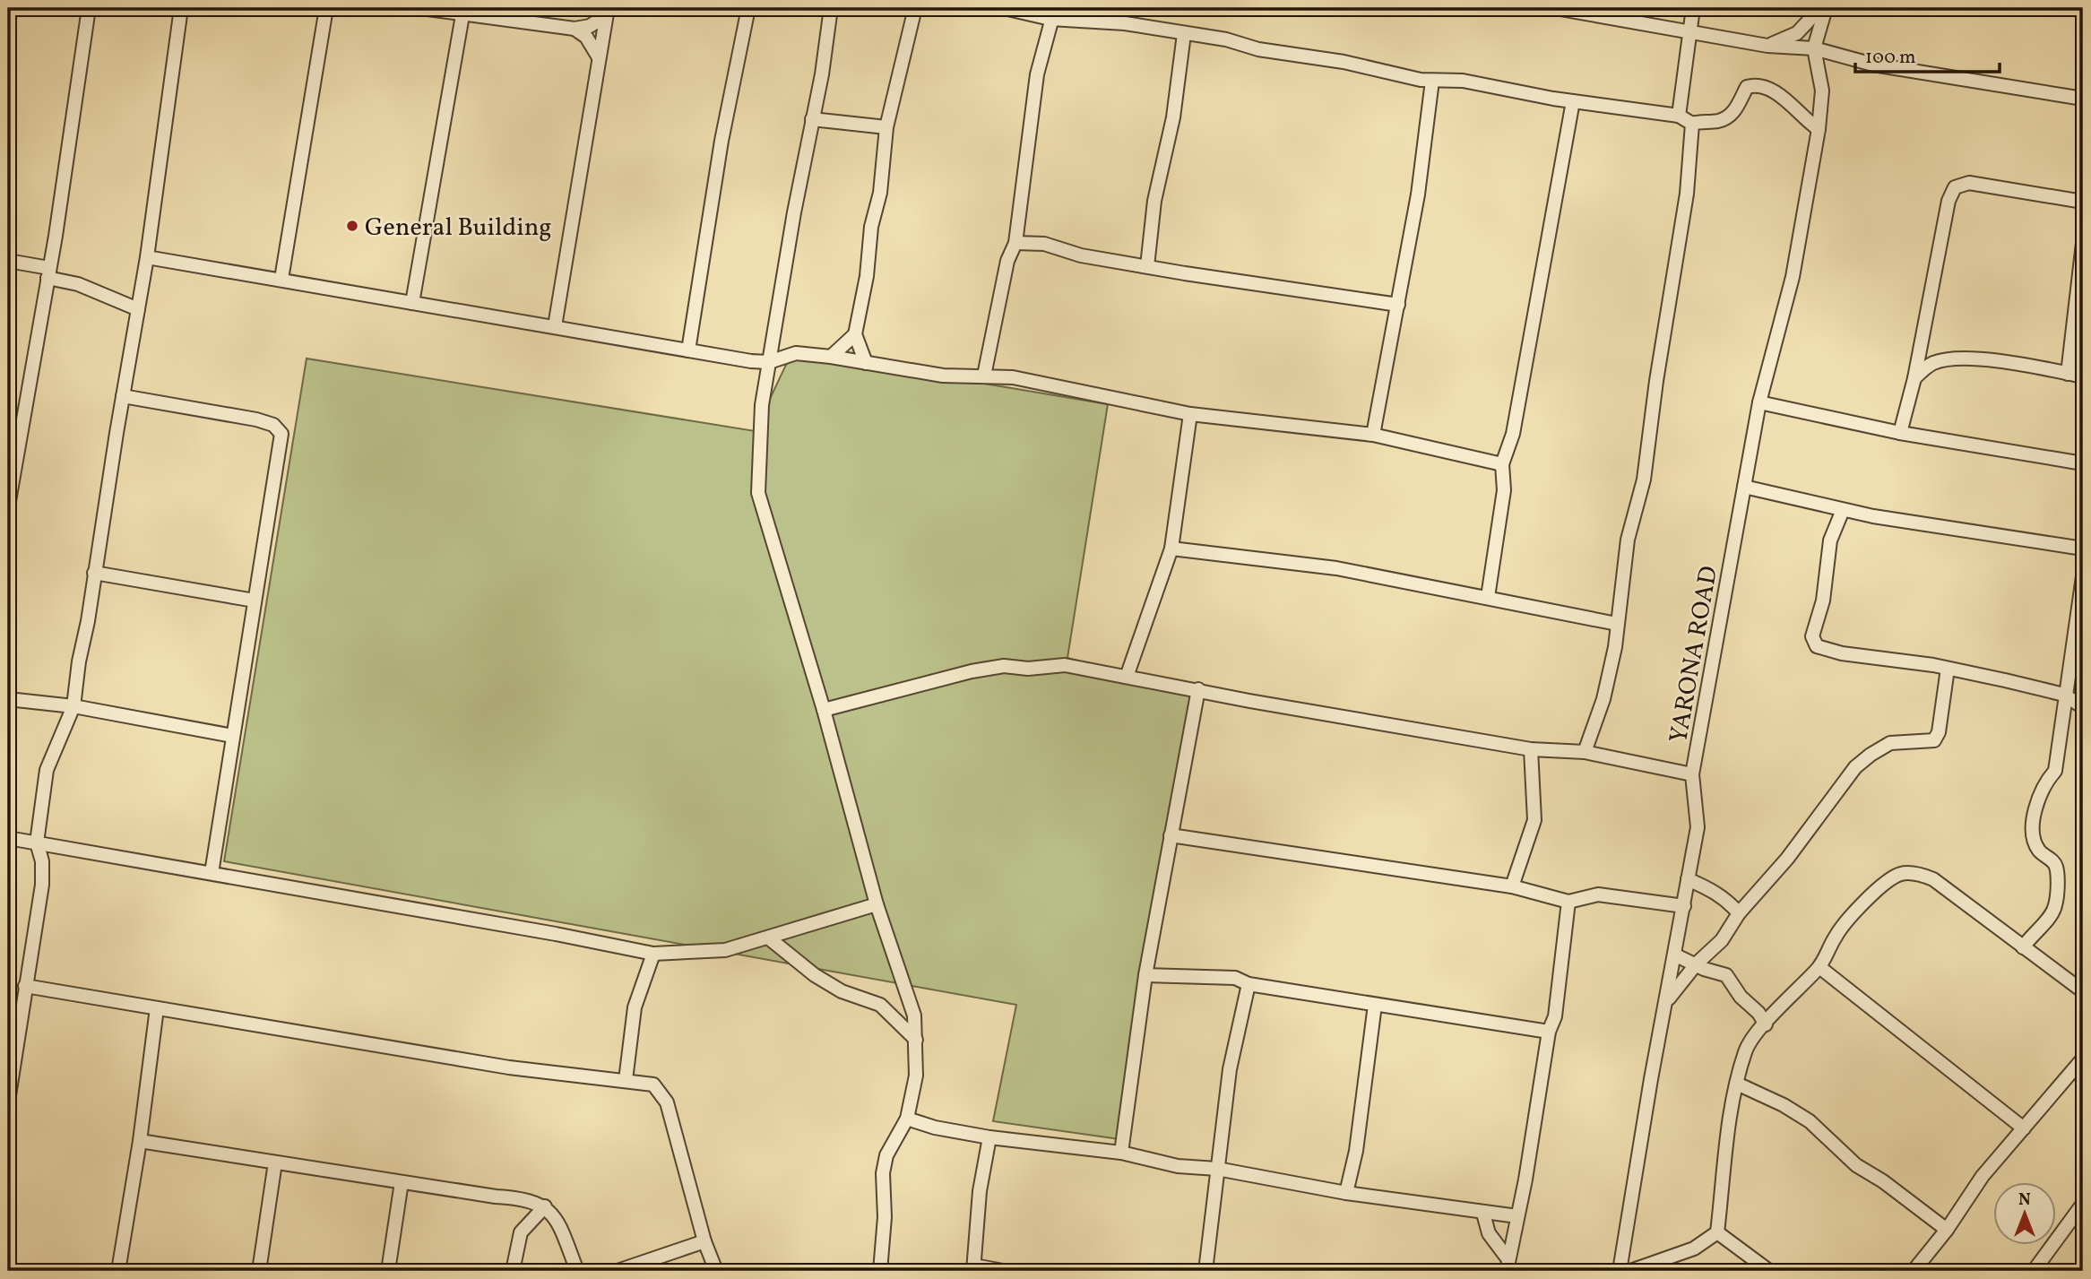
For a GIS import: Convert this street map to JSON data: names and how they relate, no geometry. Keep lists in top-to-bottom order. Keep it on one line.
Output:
{"streets":{"street":["YARONA ROAD"]},"places":["General Building"],"scale_bar":"100 m","north":"top"}
